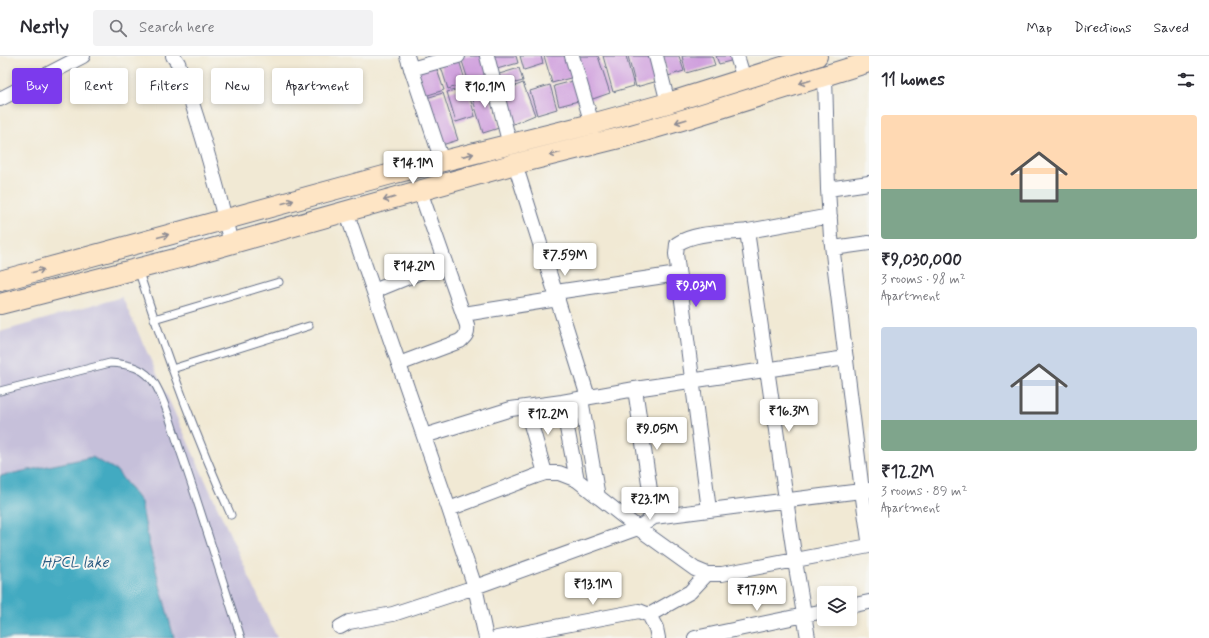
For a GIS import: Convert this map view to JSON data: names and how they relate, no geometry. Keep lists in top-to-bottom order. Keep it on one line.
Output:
{"water":["HPCL lake"],"page":{"header":"Nestly","search":"Search here","nav":["Map","Directions","Saved"],"heading":"11 homes","chip":["Buy","Rent","Filters","New","Apartment"],"price":["₹10.1M","₹14.1M","₹7.59M","₹14.2M","₹9.03M","₹16.3M","₹12.2M","₹9.05M","₹23.1M","₹13.1M","₹17.9M"],"list":[{"name":"₹9,030,000","note":"3 rooms · 98 m² · Apartment"},{"name":"₹12.2M","note":"3 rooms · 89 m² · Apartment"}]}}
